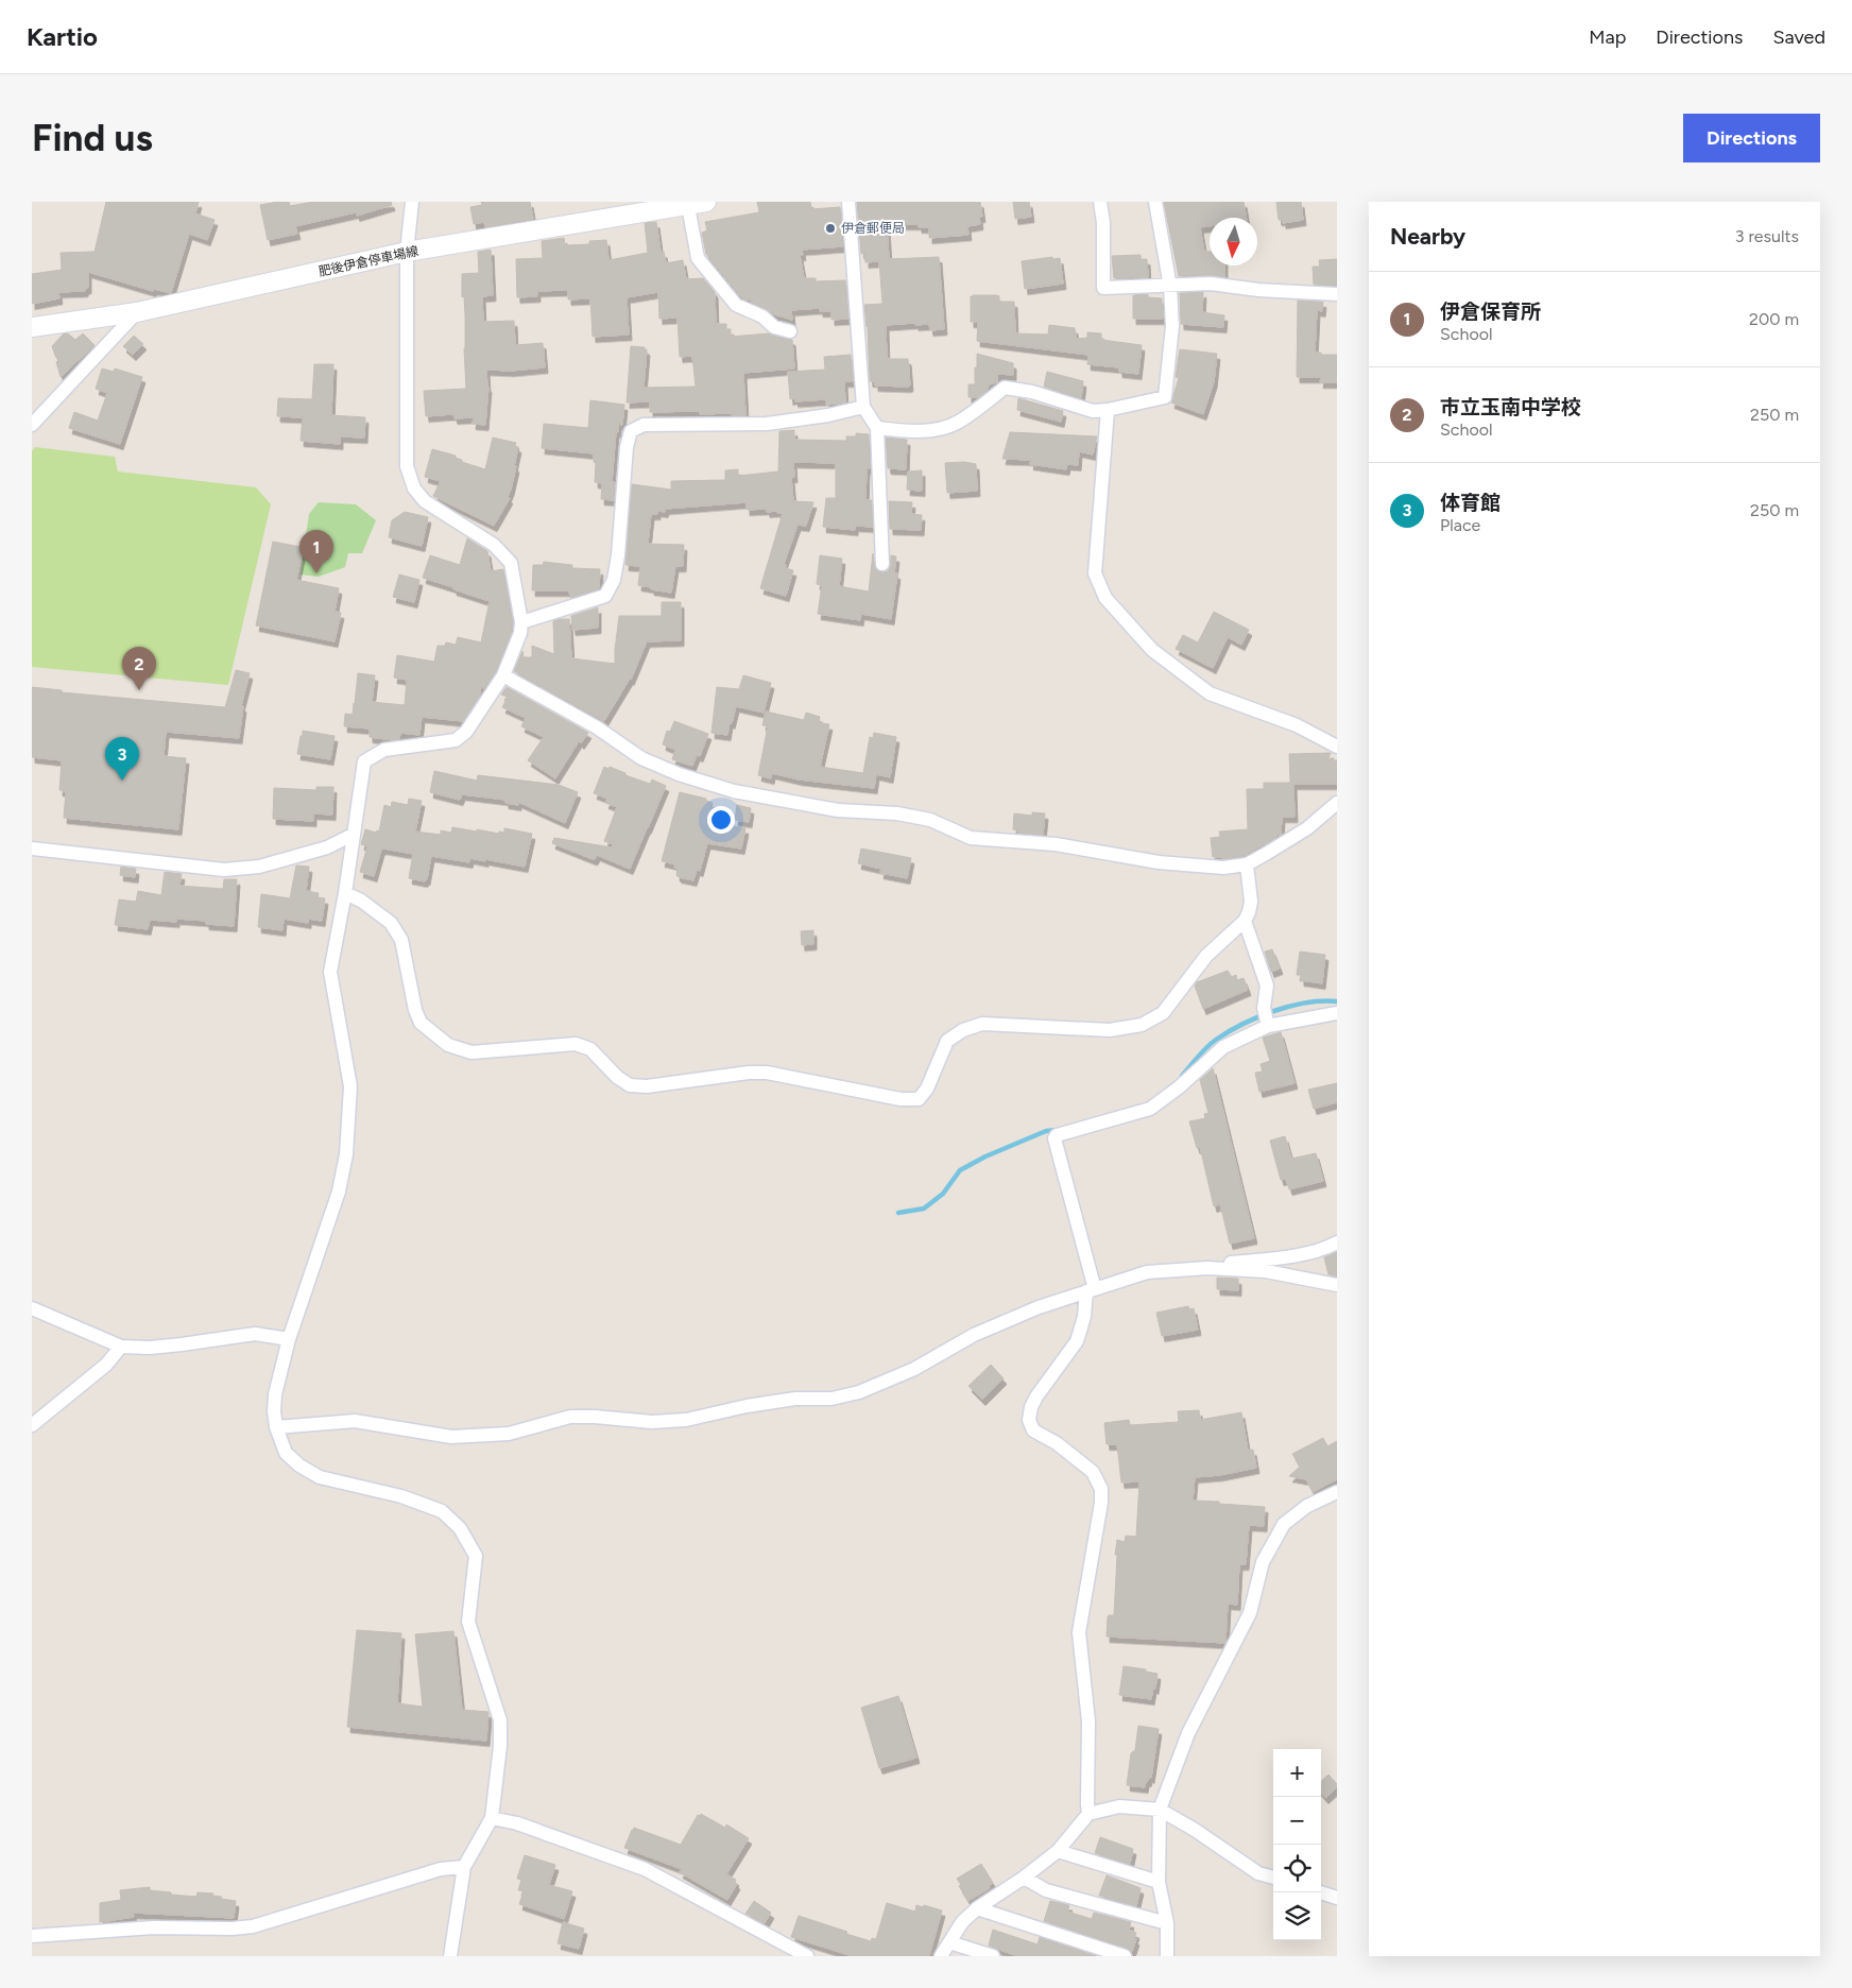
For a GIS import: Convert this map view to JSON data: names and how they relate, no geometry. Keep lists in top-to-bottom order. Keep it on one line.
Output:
{"streets":{"main road":["肥後伊倉停車場線"]},"places":["伊倉郵便局"],"north":"bottom","page":{"header":"Kartio","nav":["Map","Directions","Saved"],"buttons":"Directions","title":"Find us","heading":["Nearby","3 results"],"list":[{"mark":"1","name":"伊倉保育所","note":"School","value":"200 m"},{"mark":"2","name":"市立玉南中学校","note":"School","value":"250 m"},{"mark":"3","name":"体育館","note":"Place","value":"250 m"}],"pins":["1","2","3"],"map_buttons":["+","−"]}}
